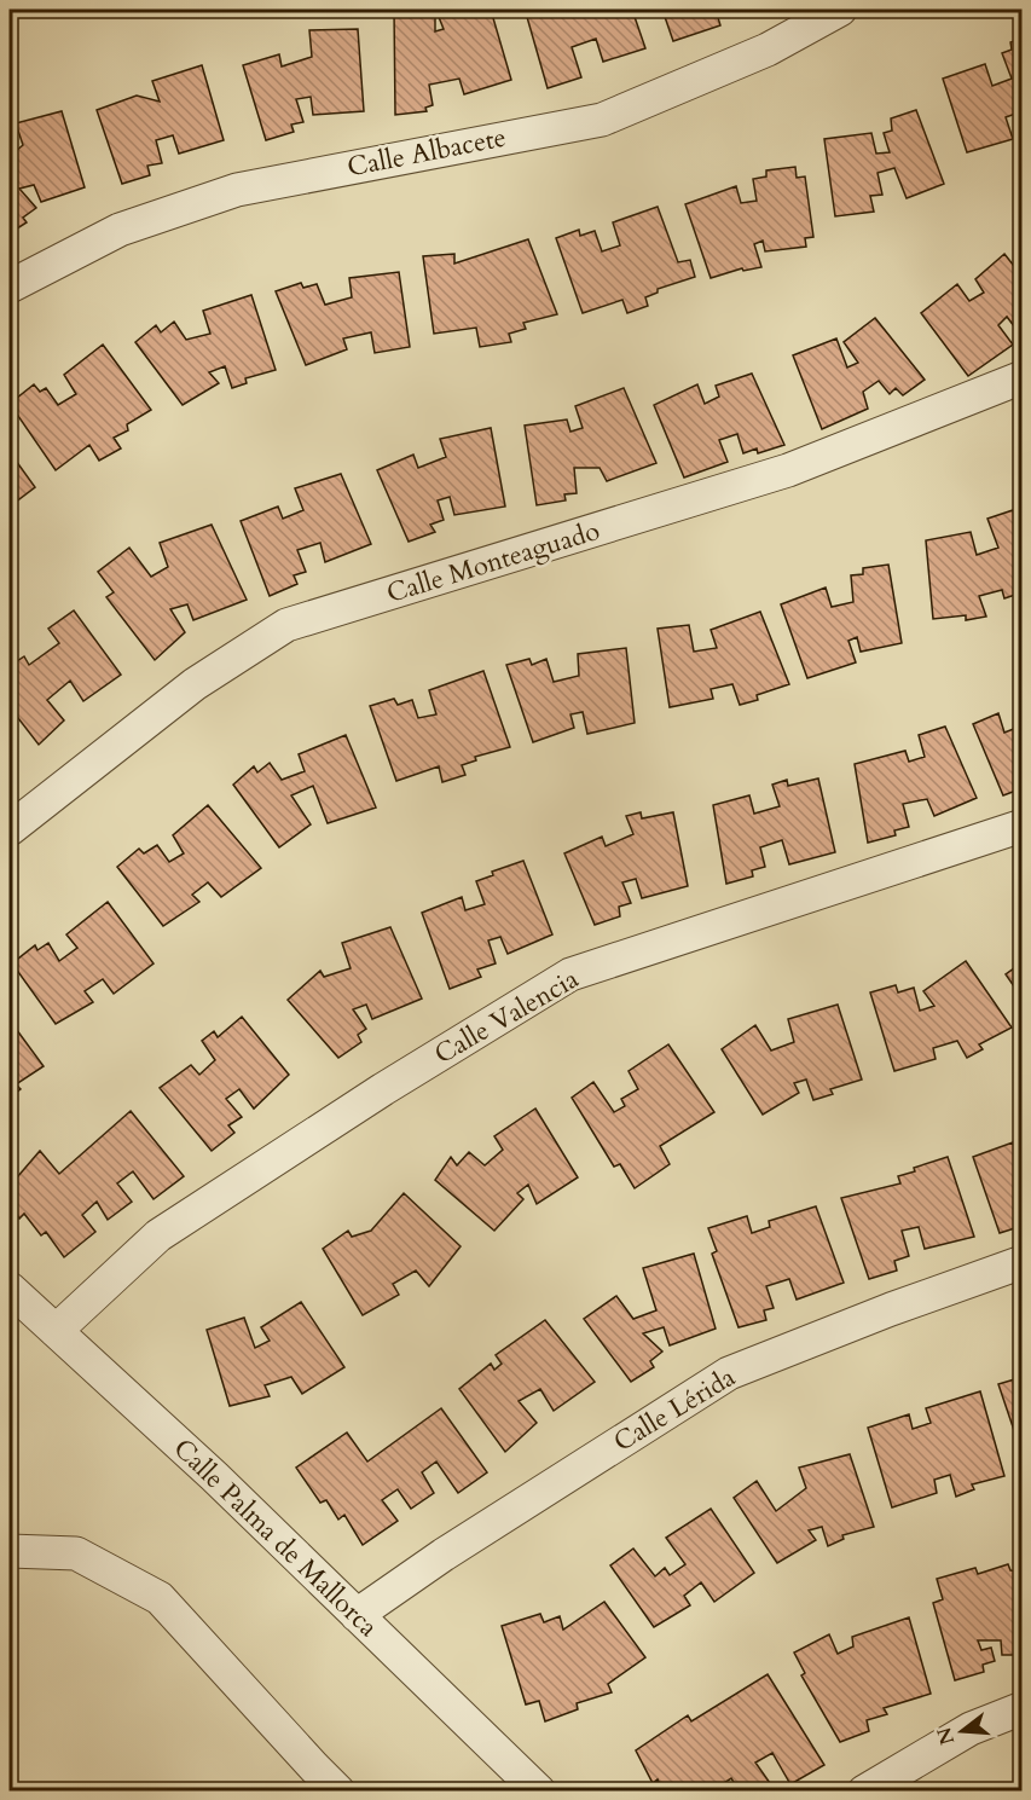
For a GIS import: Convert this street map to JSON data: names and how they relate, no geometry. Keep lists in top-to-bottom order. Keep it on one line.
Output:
{"streets":{"street":["Calle Albacete","Calle Monteaguado","Calle Valencia","Calle Lérida","Calle Palma de Mallorca"]},"crossings":[["Calle Valencia","Calle Palma de Mallorca"],["Calle Lérida","Calle Palma de Mallorca"]],"north":"left"}
